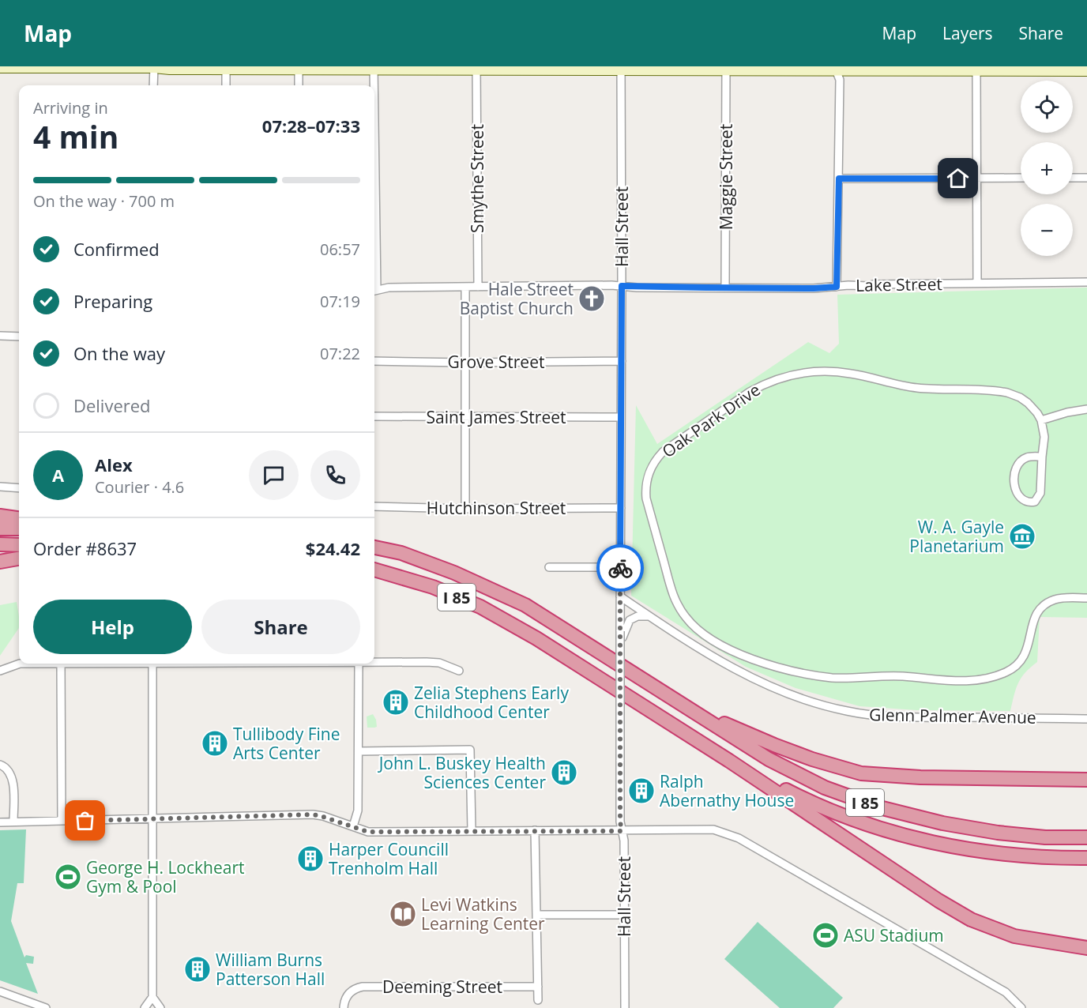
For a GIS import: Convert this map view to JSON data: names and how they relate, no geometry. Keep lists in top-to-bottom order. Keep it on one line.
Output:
{"streets":{"highway":["I 85"],"street":["Maggie Street","Smythe Street","Hall Street","Lake Street","Grove Street","Saint James Street","Oak Park Drive","Hutchinson Street","Glenn Palmer Avenue","Deeming Street"]},"crossings":[["Maggie Street","Lake Street"],["Smythe Street","Lake Street"],["Hall Street","Lake Street"],["Hall Street","Grove Street"],["Hall Street","Saint James Street"],["Hall Street","Hutchinson Street"],["Hall Street","Glenn Palmer Avenue"]],"places":{"church":["Hale Street Baptist Church"],"museum":["W. A. Gayle Planetarium"],"building":["Zelia Stephens Early Childhood Center","Tullibody Fine Arts Center","John L. Buskey Health Sciences Center","Ralph Abernathy House","Harper Councill Trenholm Hall","William Burns Patterson Hall"],"sports":["George H. Lockheart Gym & Pool","ASU Stadium"],"library":["Levi Watkins Learning Center"]},"page":{"header":"Map","nav":["Map","Layers","Share"],"map_buttons":["+","−"],"heading":["4 min","Arriving in","07:28–07:33"],"panel":["Alex","Courier · 4.6","Order #8637","$24.42"],"bar":"On the way · 700 m","list":[["Confirmed","06:57"],["Preparing","07:19"],["On the way","07:22"],"Delivered"],"round":"A","buttons":["Help","Share"]}}
